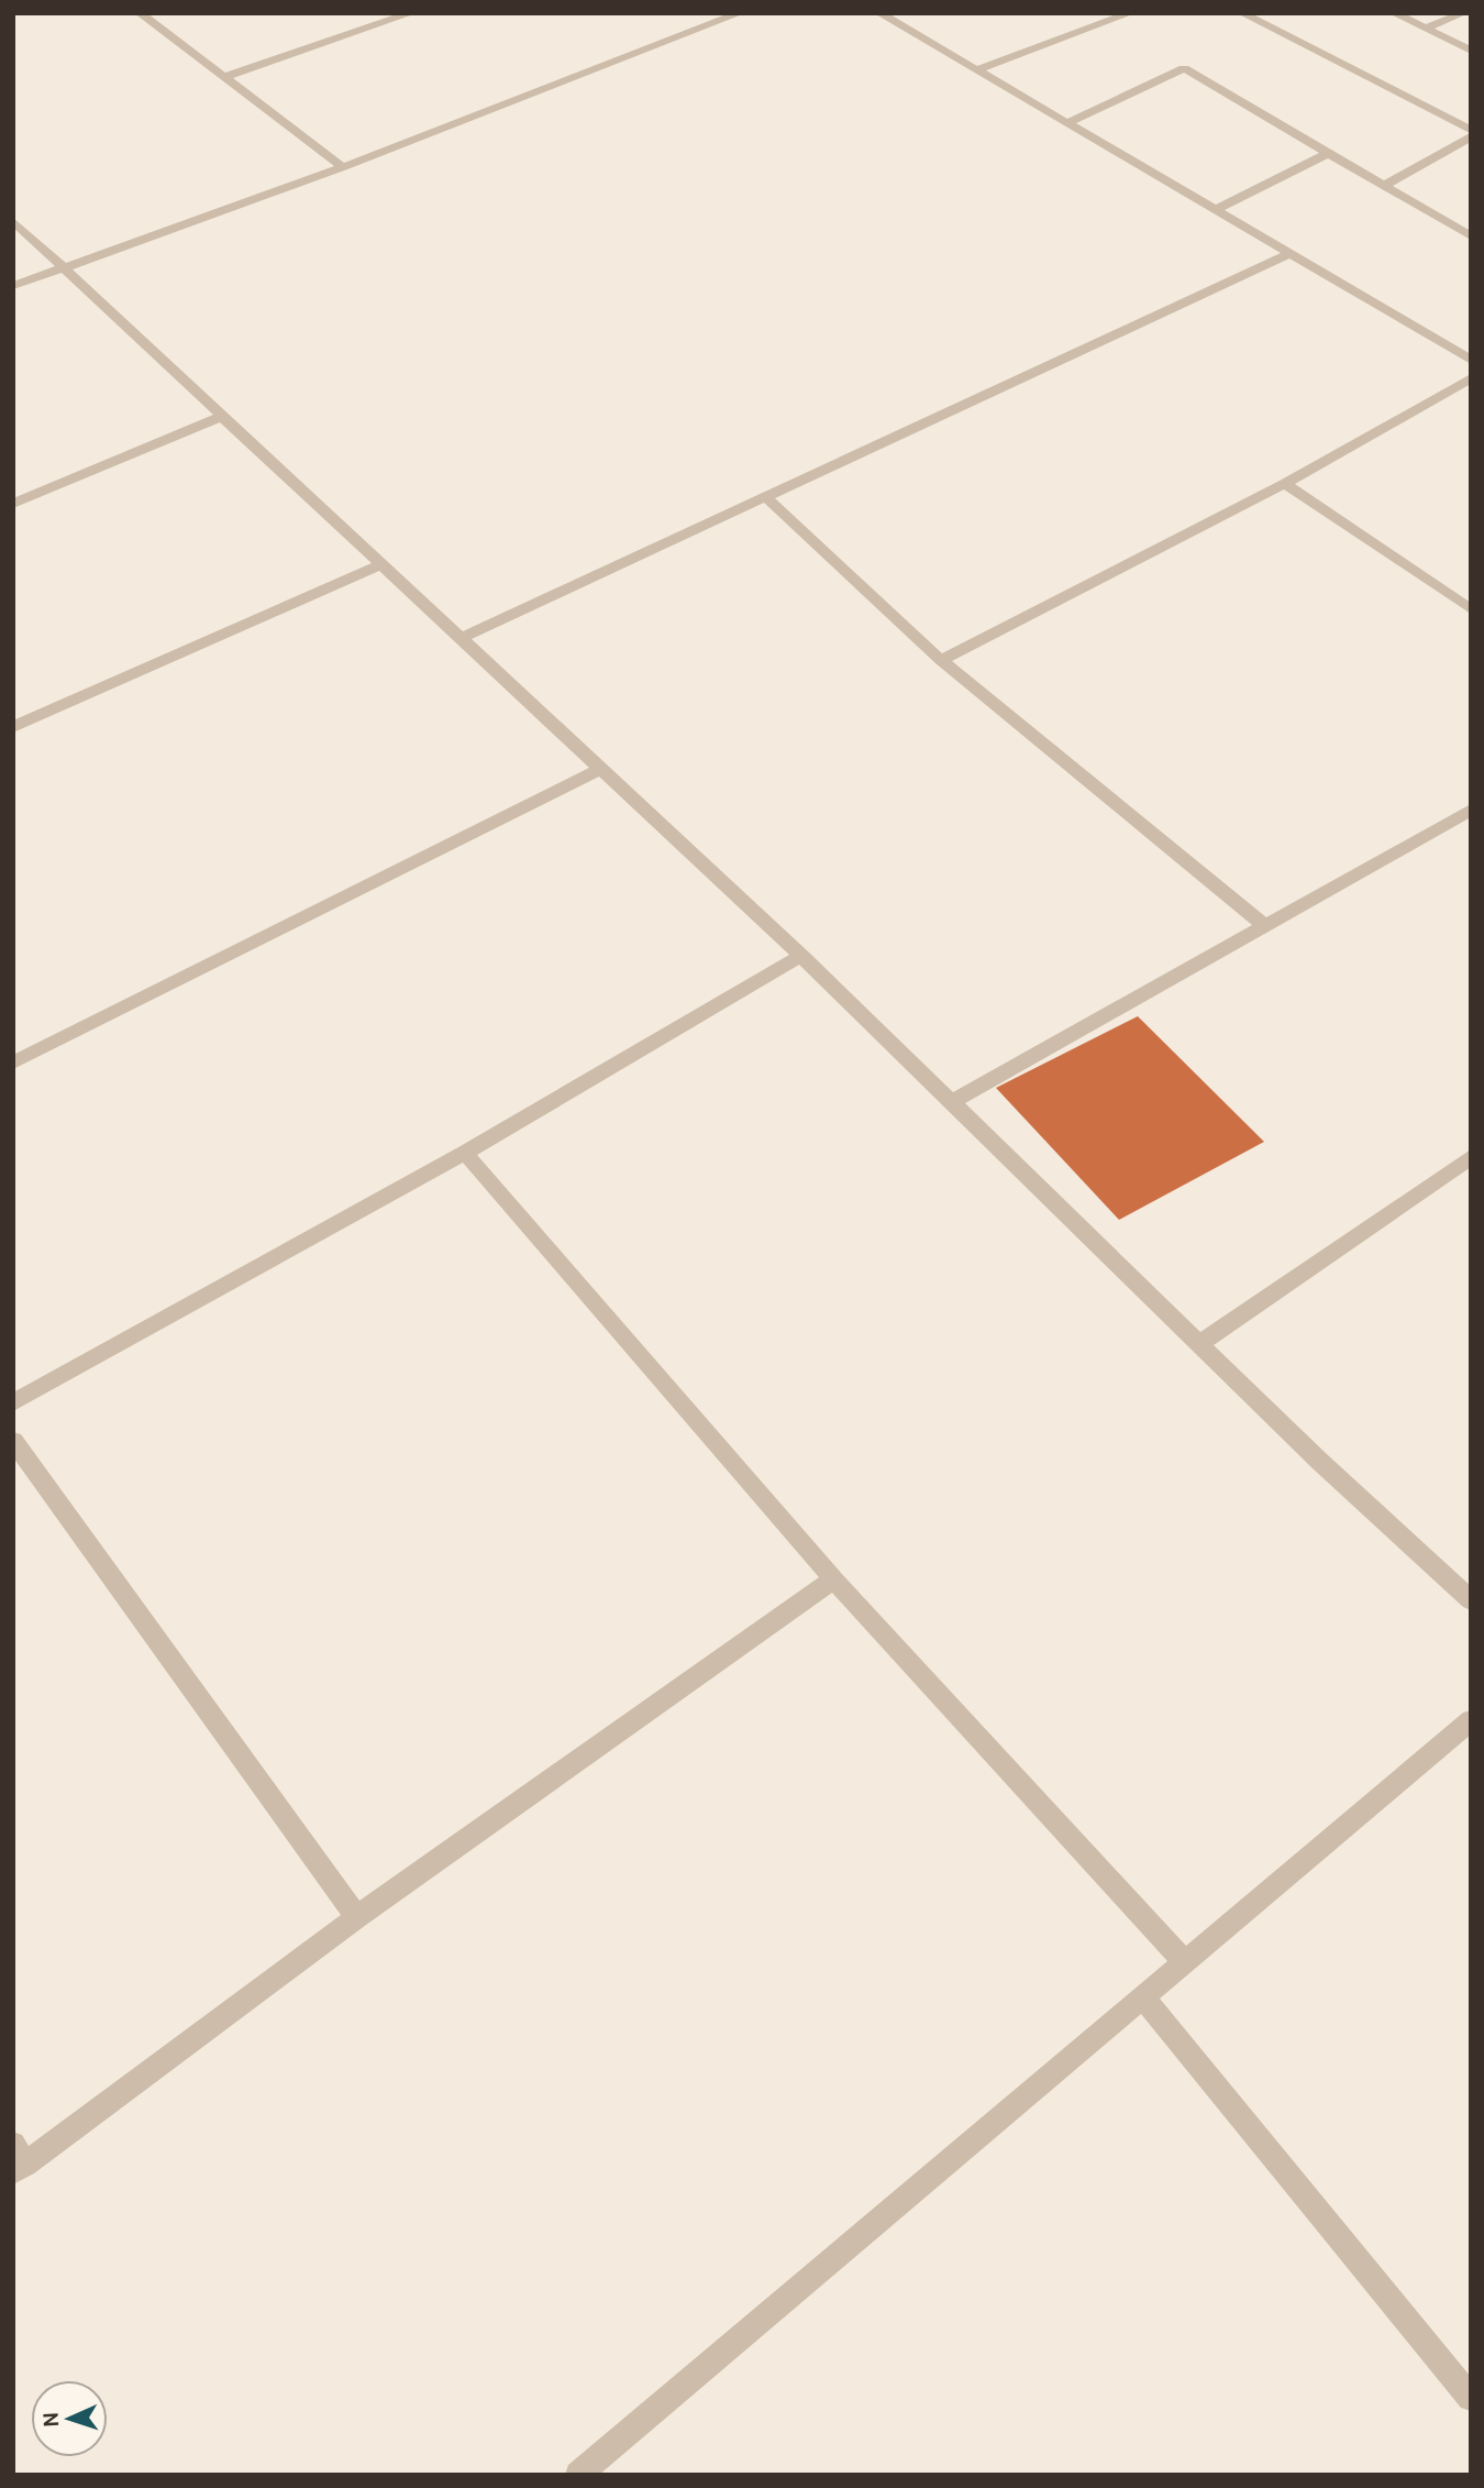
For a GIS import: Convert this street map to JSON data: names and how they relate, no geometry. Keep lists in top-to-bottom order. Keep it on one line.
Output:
{"north":"left"}
